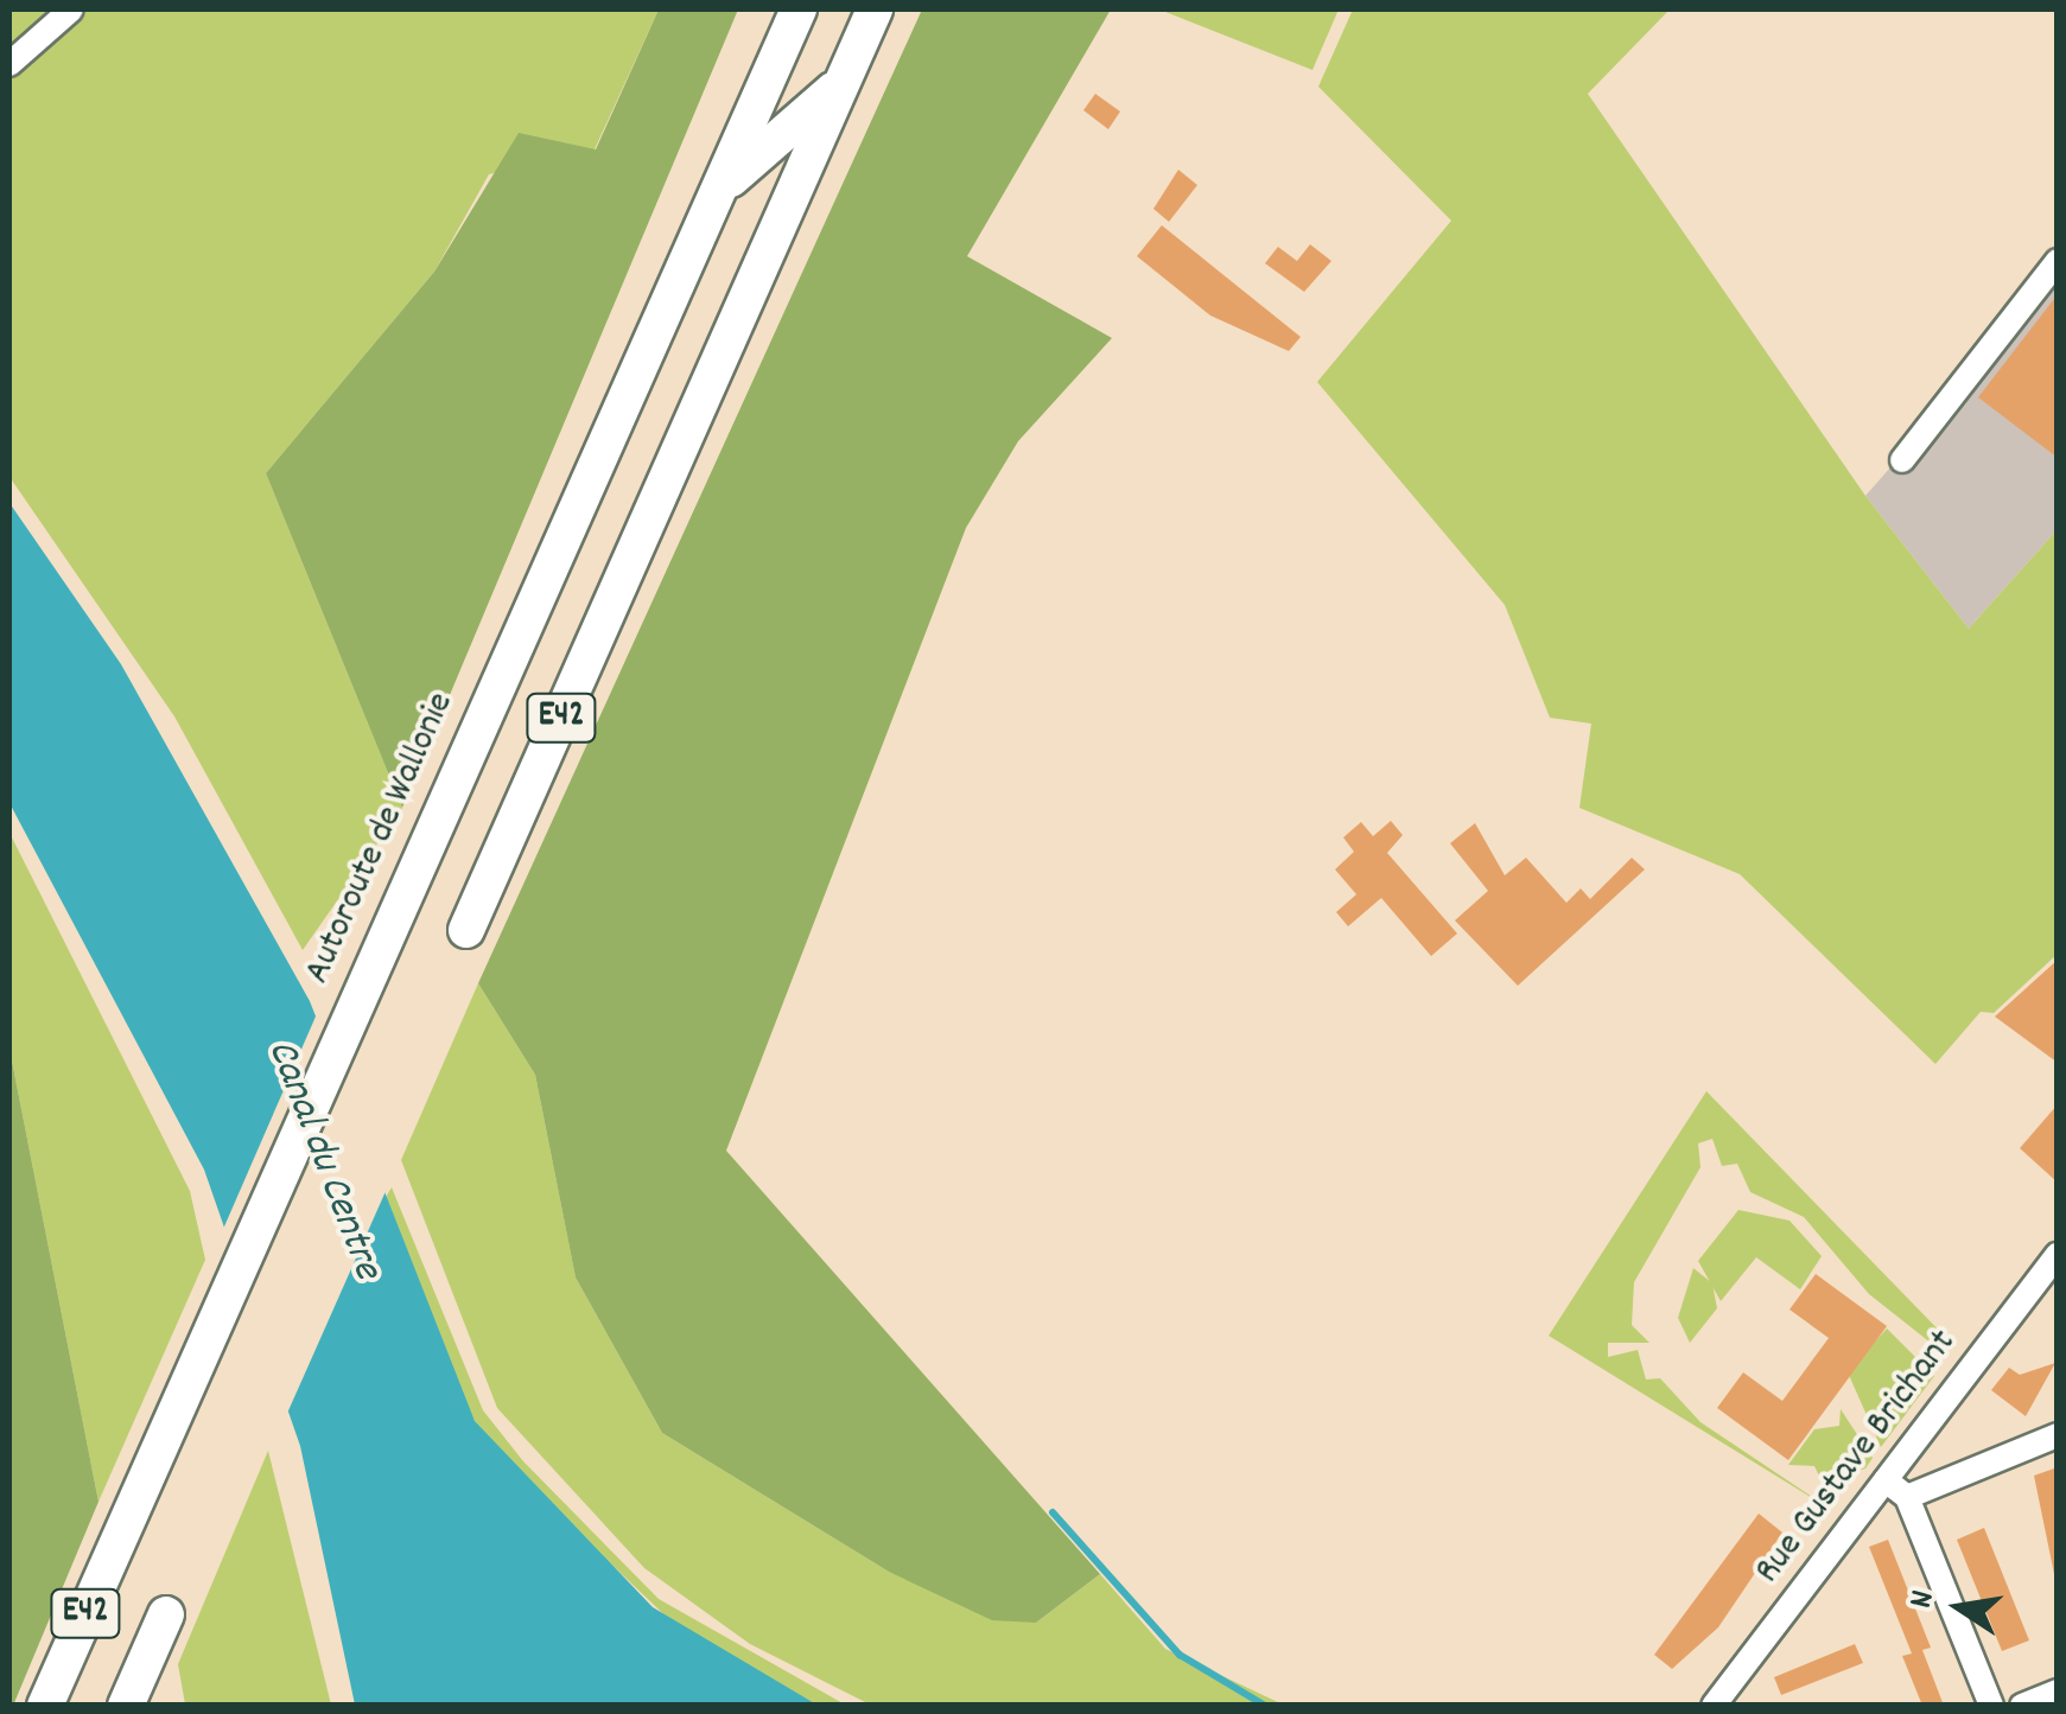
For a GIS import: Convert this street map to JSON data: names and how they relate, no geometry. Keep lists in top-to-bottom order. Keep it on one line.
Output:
{"streets":{"highway":["E42","Autoroute de Wallonie"],"street":["Rue Gustave Brichant"]},"water":["Canal du Centre"],"north":"left"}
